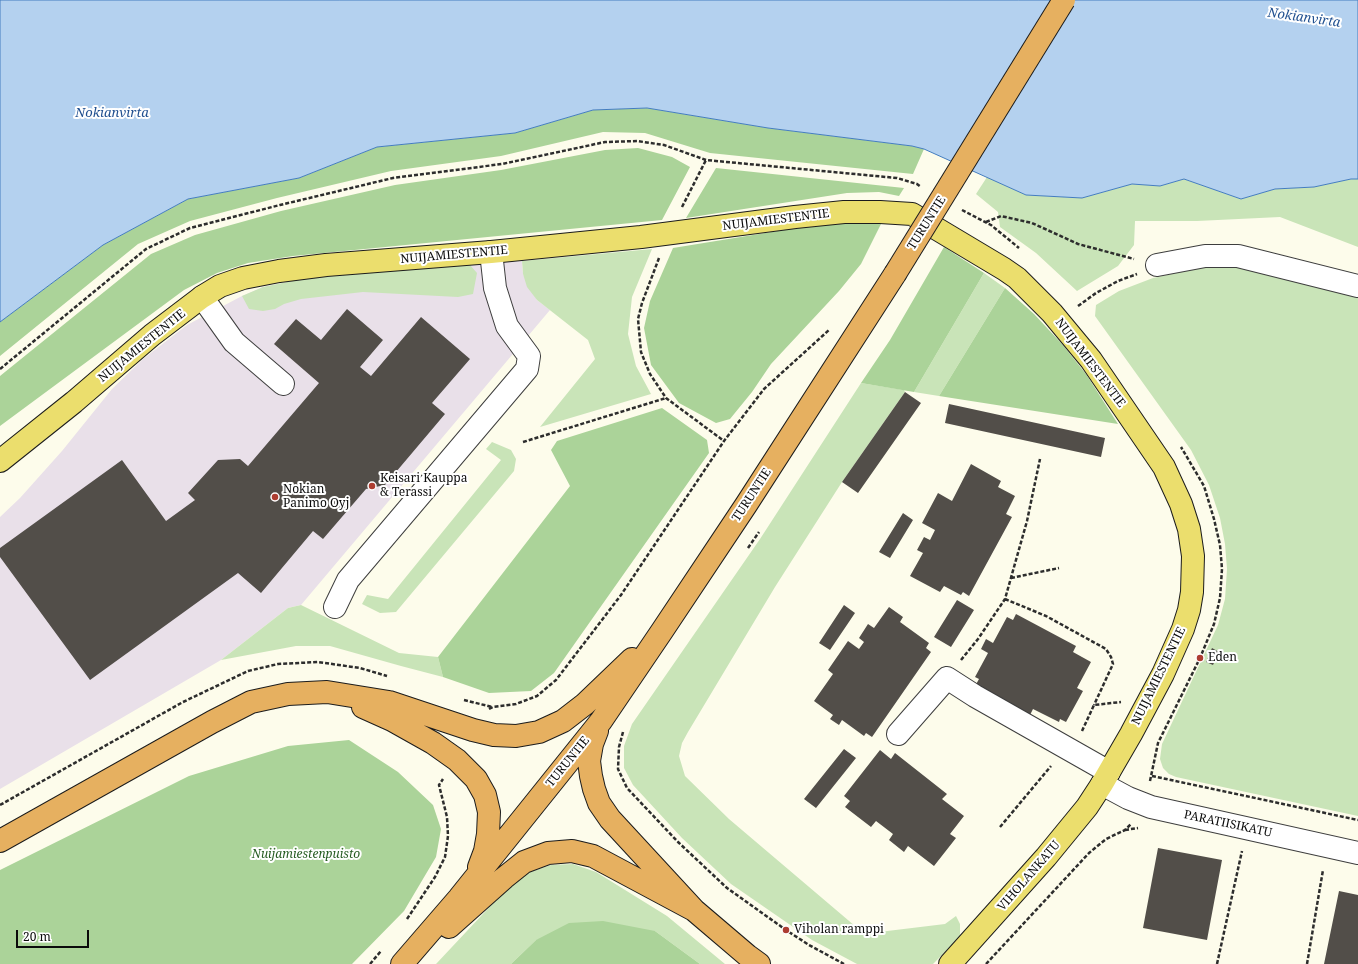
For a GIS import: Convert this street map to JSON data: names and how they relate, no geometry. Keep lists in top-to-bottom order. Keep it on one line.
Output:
{"streets":{"highway":["TURUNTIE"],"main road":["NUIJAMIESTENTIE","VIHOLANKATU"],"street":["PARATIISIKATU"]},"crossings":[["NUIJAMIESTENTIE","PARATIISIKATU"],["NUIJAMIESTENTIE","VIHOLANKATU"],["PARATIISIKATU","VIHOLANKATU"]],"water":["Nokianvirta"],"parks":["Nuijamiestenpuisto"],"places":["Keisari Kauppa & Terassi","Nokian Panimo Oyj","Eden","Viholan ramppi"],"scale_bar":"20 m"}
